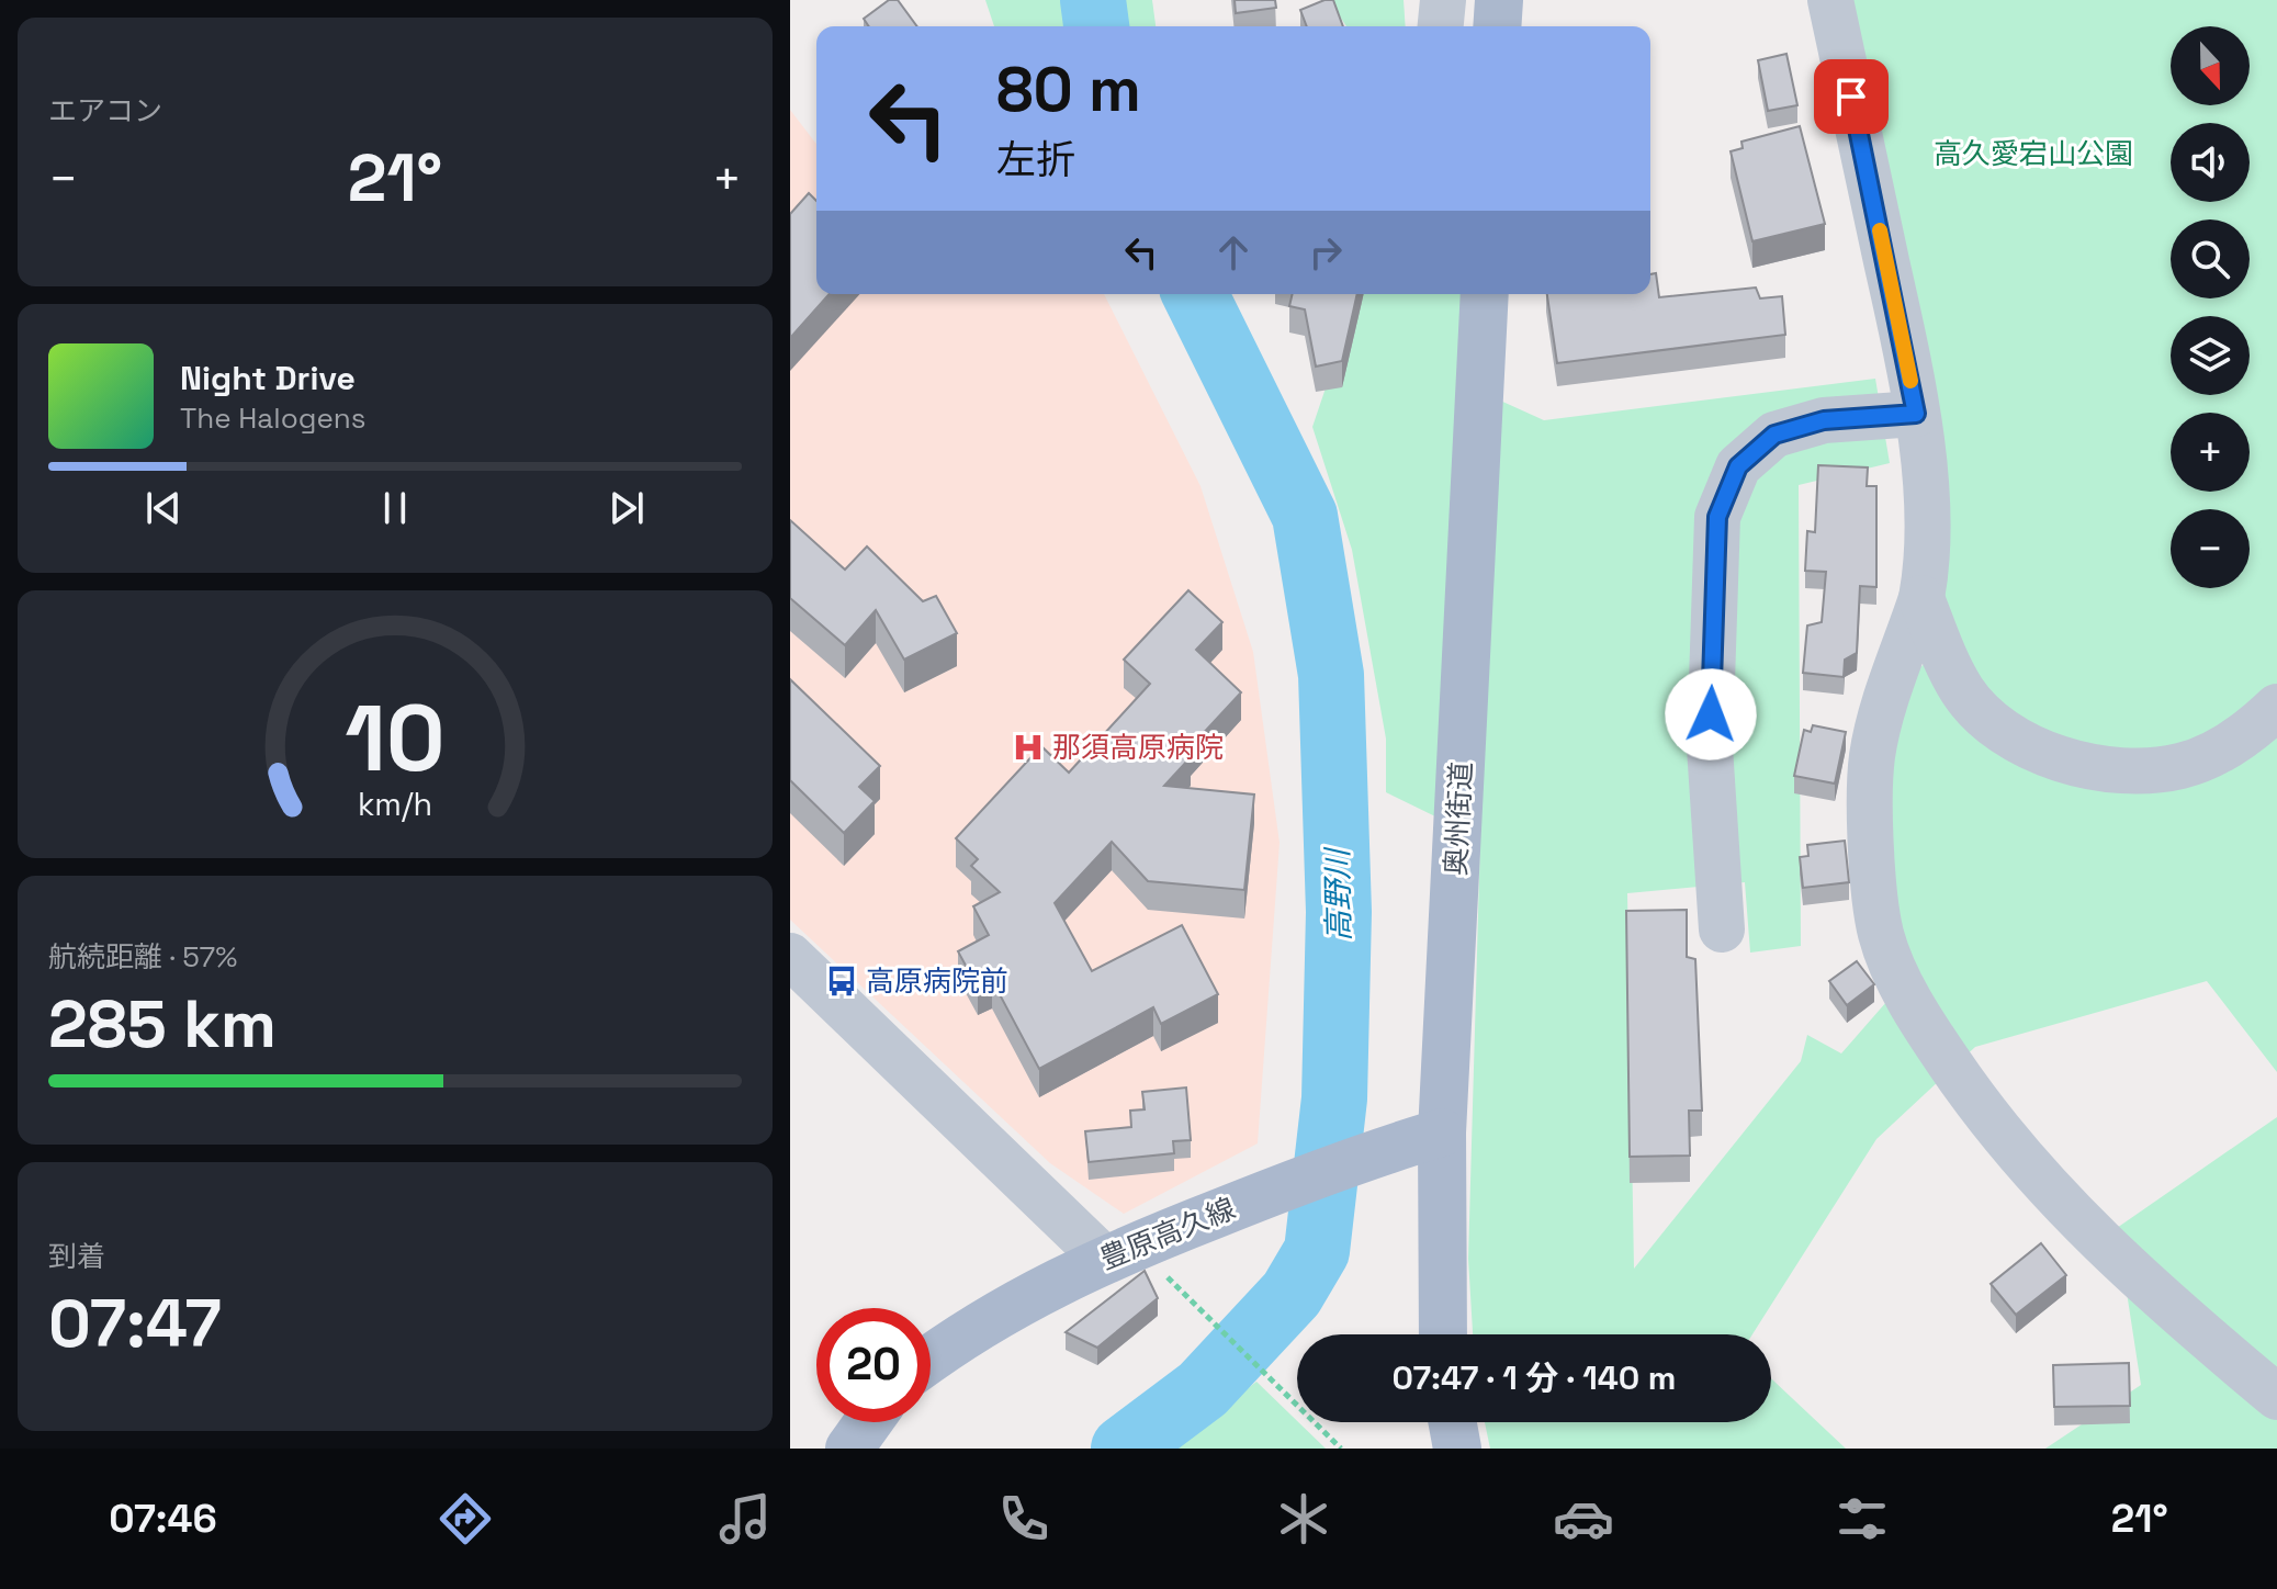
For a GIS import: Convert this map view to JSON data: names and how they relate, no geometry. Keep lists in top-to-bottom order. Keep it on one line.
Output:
{"streets":{"main road":["奥州街道","豊原高久線"]},"crossings":[["奥州街道","豊原高久線"]],"water":["高野川"],"parks":["高久愛宕山公園"],"places":{"hospital":["那須高原病院"],"bus stop":["高原病院前"]},"north":"bottom","page":{"tile":["エアコン",["航続距離 · 57%","285 km"],["到着","07:47"]],"map_buttons":["+","−"],"turn":["80 m","左折"],"heat":["−","21°","+"],"song":["Night Drive","The Halogens"],"limit":"20","trip":"07:47 · 1 分 · 140 m","tabs":["07:46","21°"],"gauge":["10","km/h"]}}
